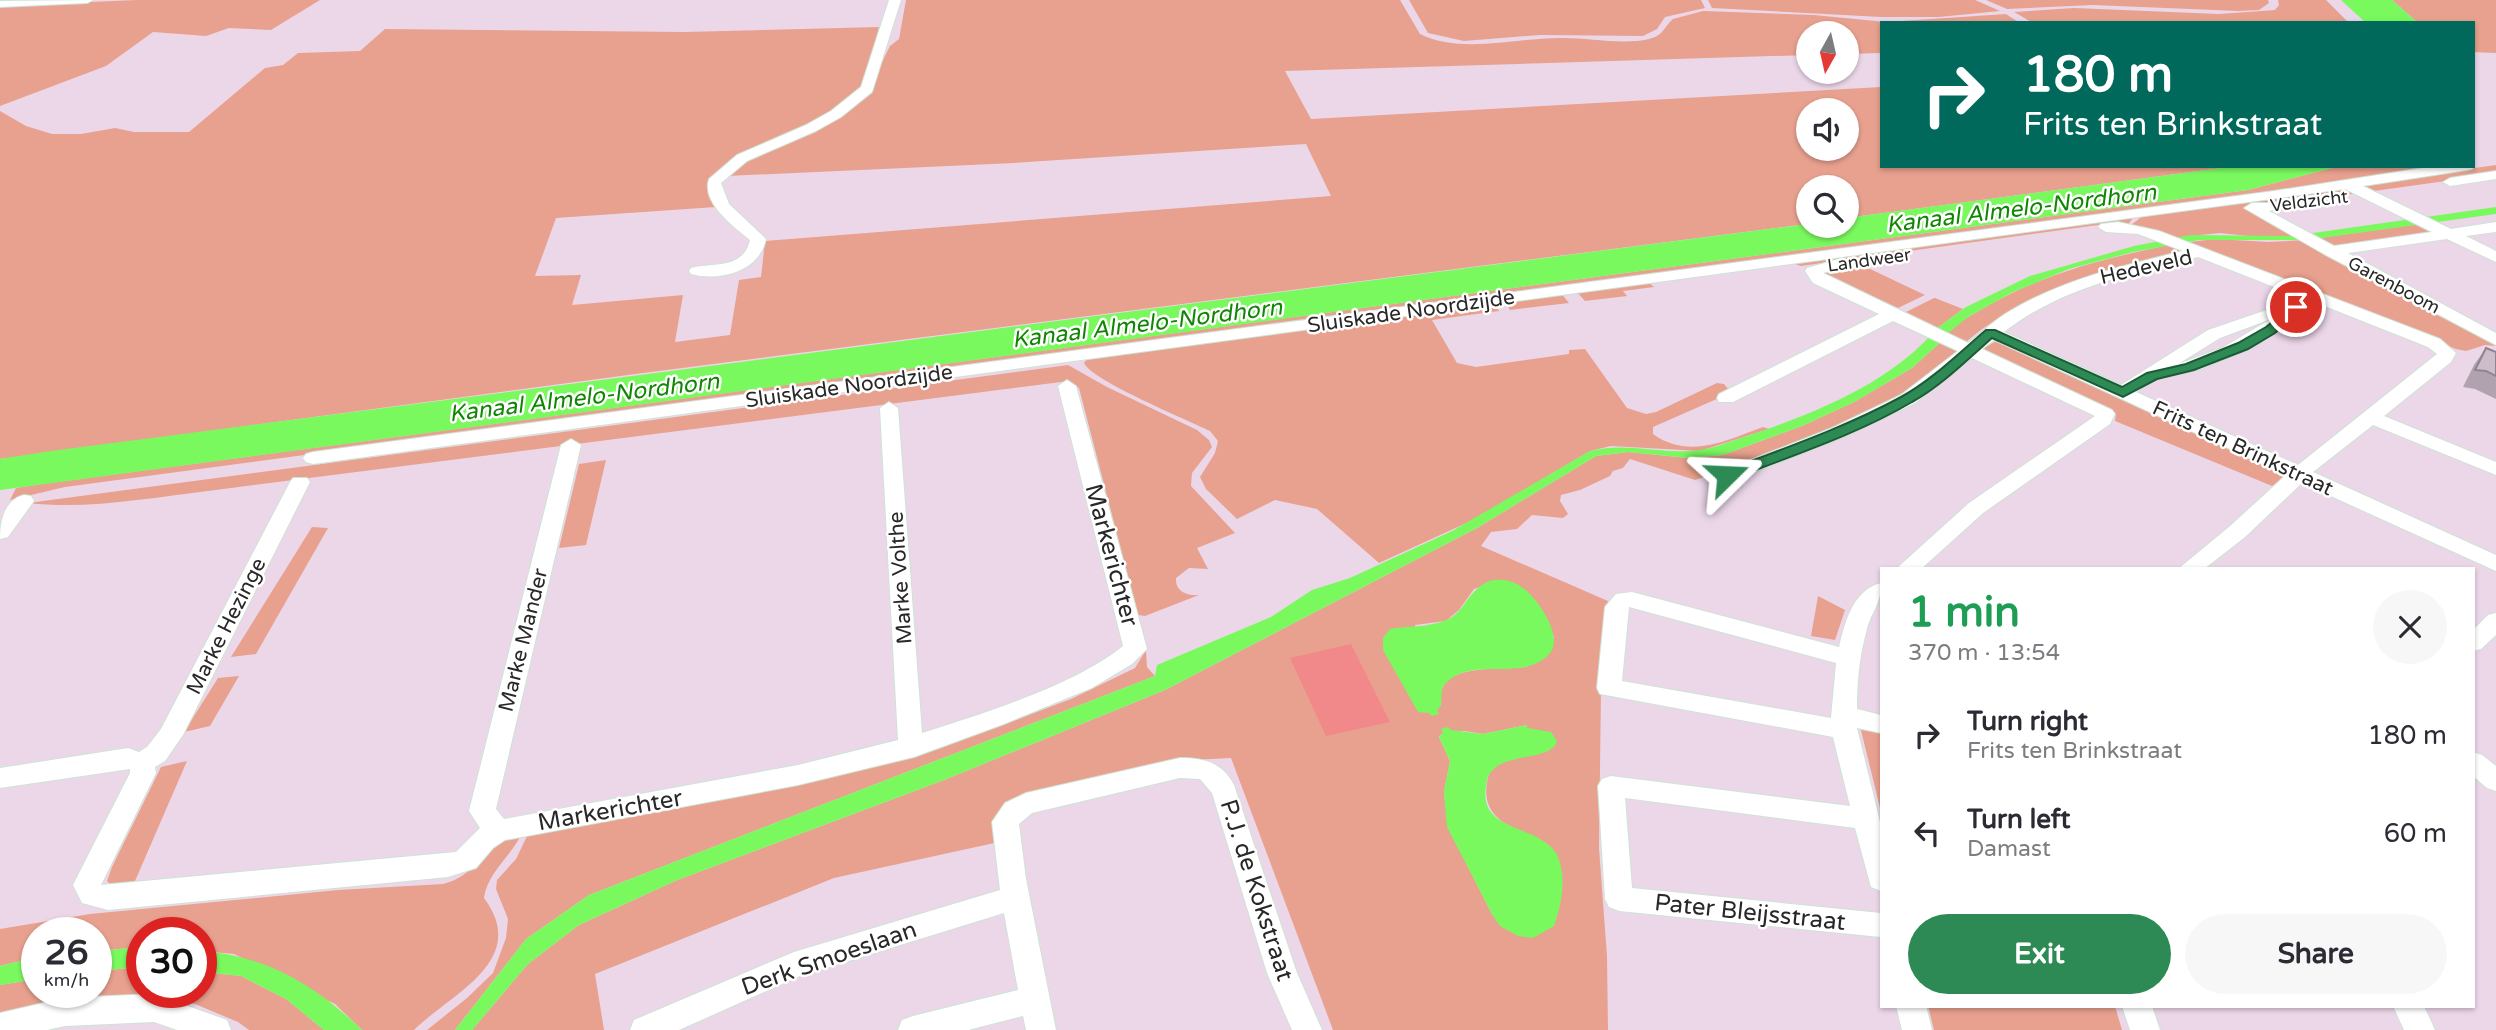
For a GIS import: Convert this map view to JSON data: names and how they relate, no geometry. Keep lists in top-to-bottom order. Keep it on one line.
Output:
{"streets":{"street":["Veldzicht","Landweer","Hedeveld","Garenboom","Sluiskade Noordzijde","Frits ten Brinkstraat","Markerichter","Marke Volthe","Marke Hezinge","Marke Mander","P.J. de Kokstraat","Pater Bleijsstraat","Derk Smoeslaan"]},"crossings":[["Veldzicht","Garenboom"],["Veldzicht","Sluiskade Noordzijde"],["Landweer","Hedeveld"],["Hedeveld","Frits ten Brinkstraat"],["Markerichter","Marke Volthe"],["Markerichter","Marke Mander"],["P.J. de Kokstraat","Derk Smoeslaan"]],"water":["Kanaal Almelo-Nordhorn"],"north":"bottom","page":{"turn":["180 m","Frits ten Brinkstraat"],"heading":["1 min","370 m · 13:54"],"list":[{"name":"Turn right","note":"Frits ten Brinkstraat","value":"180 m"},{"name":"Turn left","note":"Damast","value":"60 m"}],"buttons":["Exit","Share"],"speed":"26 km/h","limit":"30"}}
